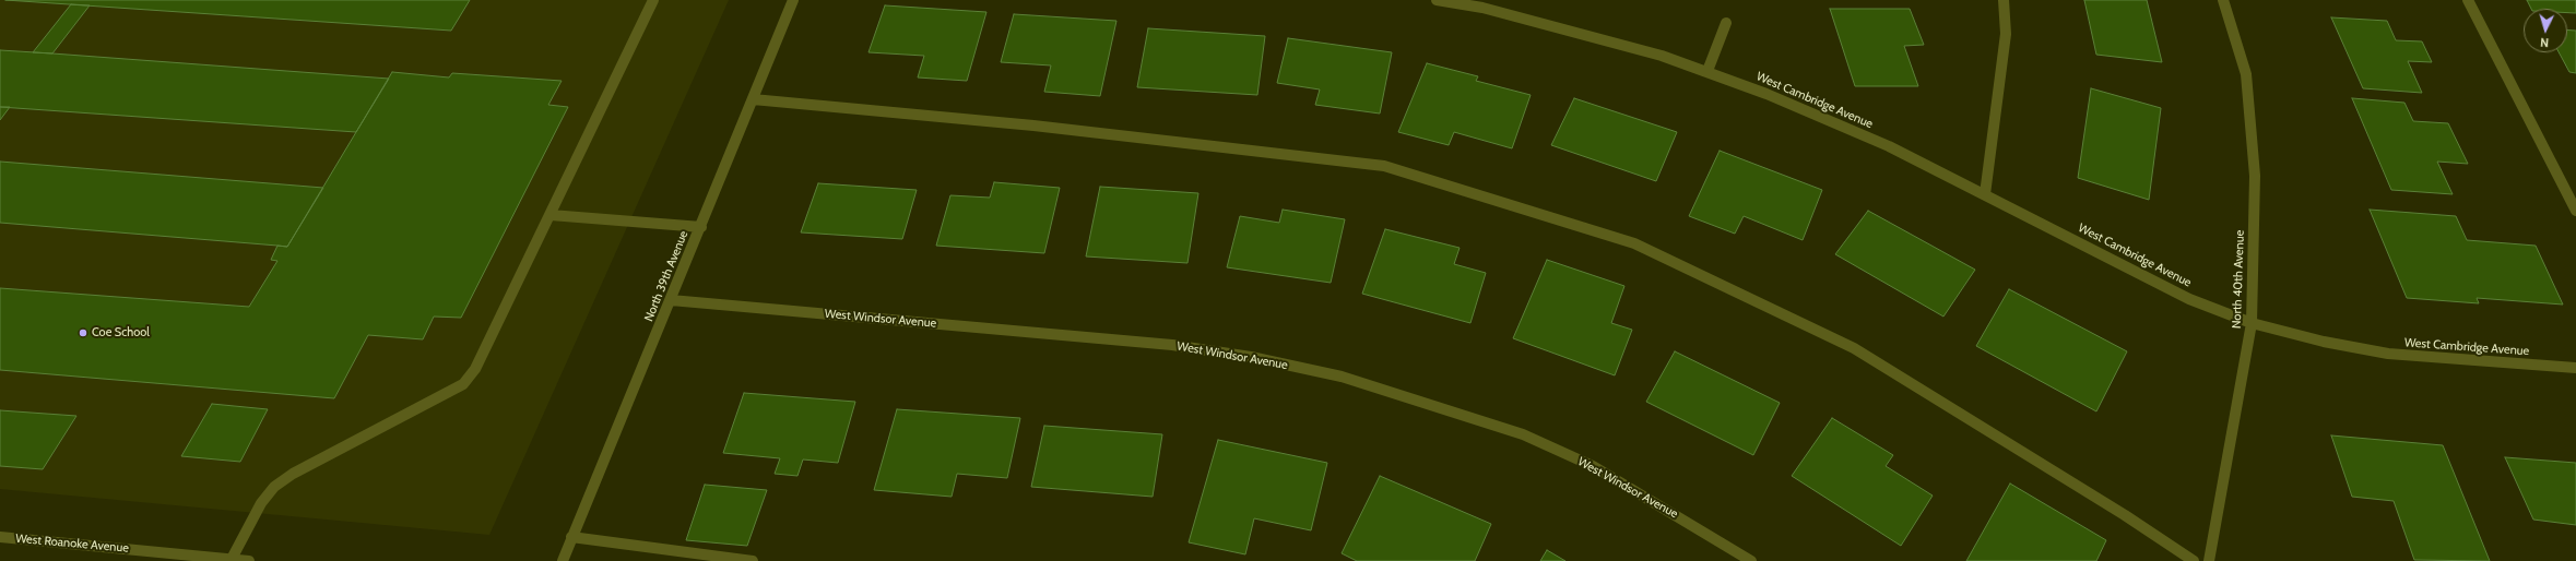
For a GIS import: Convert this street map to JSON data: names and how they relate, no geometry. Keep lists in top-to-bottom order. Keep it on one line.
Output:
{"streets":{"street":["West Cambridge Avenue","North 39th Avenue","North 40th Avenue","West Windsor Avenue","West Roanoke Avenue"]},"crossings":[["West Cambridge Avenue","North 40th Avenue"],["North 39th Avenue","West Windsor Avenue"]],"places":["Coe School"],"north":"bottom"}
